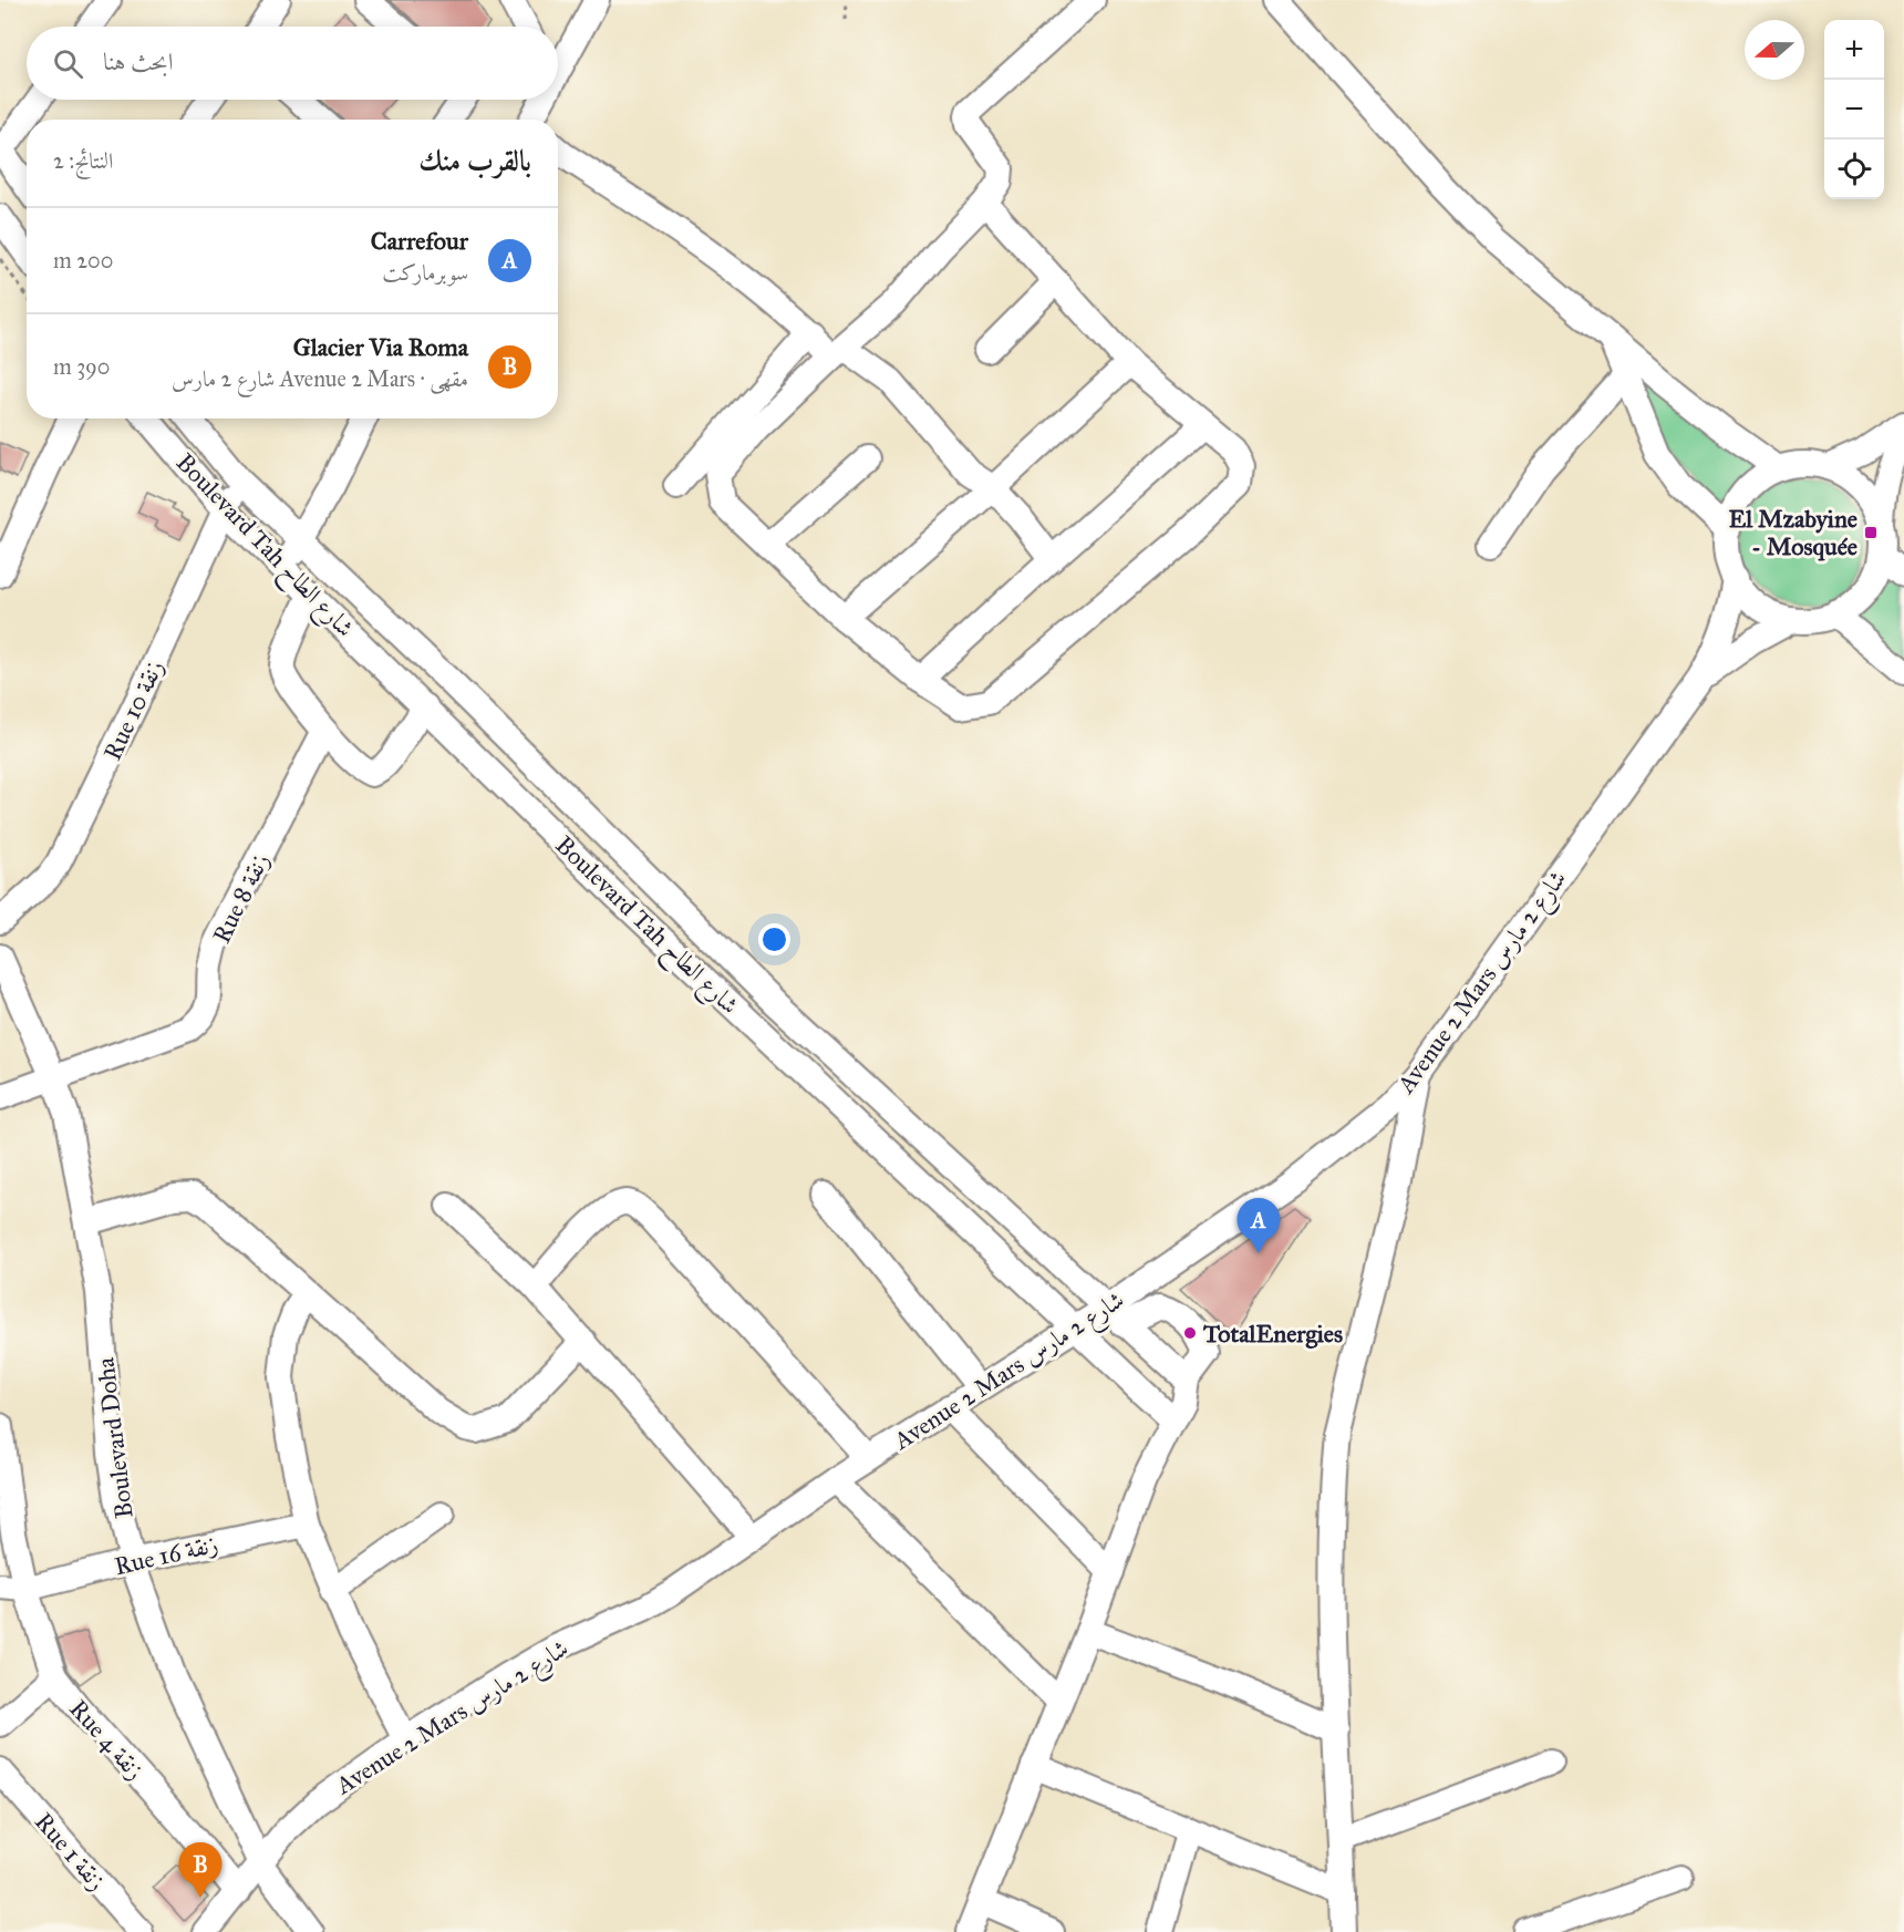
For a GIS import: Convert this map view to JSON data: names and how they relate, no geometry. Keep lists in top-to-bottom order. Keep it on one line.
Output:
{"streets":{"street":["Boulevard Tah شارع الطاح","Rue 10 زنقة","Rue 8 زنقة","Avenue 2 Mars شارع 2 مارس","Boulevard Doha","Rue 16 زنقة","Rue 4 زنقة","Rue 1 زنقة"]},"crossings":[["Boulevard Tah شارع الطاح","Rue 10 زنقة"],["Boulevard Tah شارع الطاح","Avenue 2 Mars شارع 2 مارس"],["Rue 8 زنقة","Boulevard Doha"],["Avenue 2 Mars شارع 2 مارس","Boulevard Doha"],["Avenue 2 Mars شارع 2 مارس","Rue 4 زنقة"],["Boulevard Doha","Rue 16 زنقة"],["Rue 16 زنقة","Rue 4 زنقة"]],"places":{"transit":["El Mzabyine - Mosquée"],"other":["TotalEnergies"]},"north":"left","page":{"map_buttons":["+","−"],"search":"ابحث هنا","heading":["بالقرب منك","النتائج: 2"],"list":[{"mark":"A","name":"Carrefour","note":"سوبرماركت","value":"200 m"},{"mark":"B","name":"Glacier Via Roma","note":"مقهى · Avenue 2 Mars شارع 2 مارس","value":"390 m"}],"pins":["A","B"]}}
